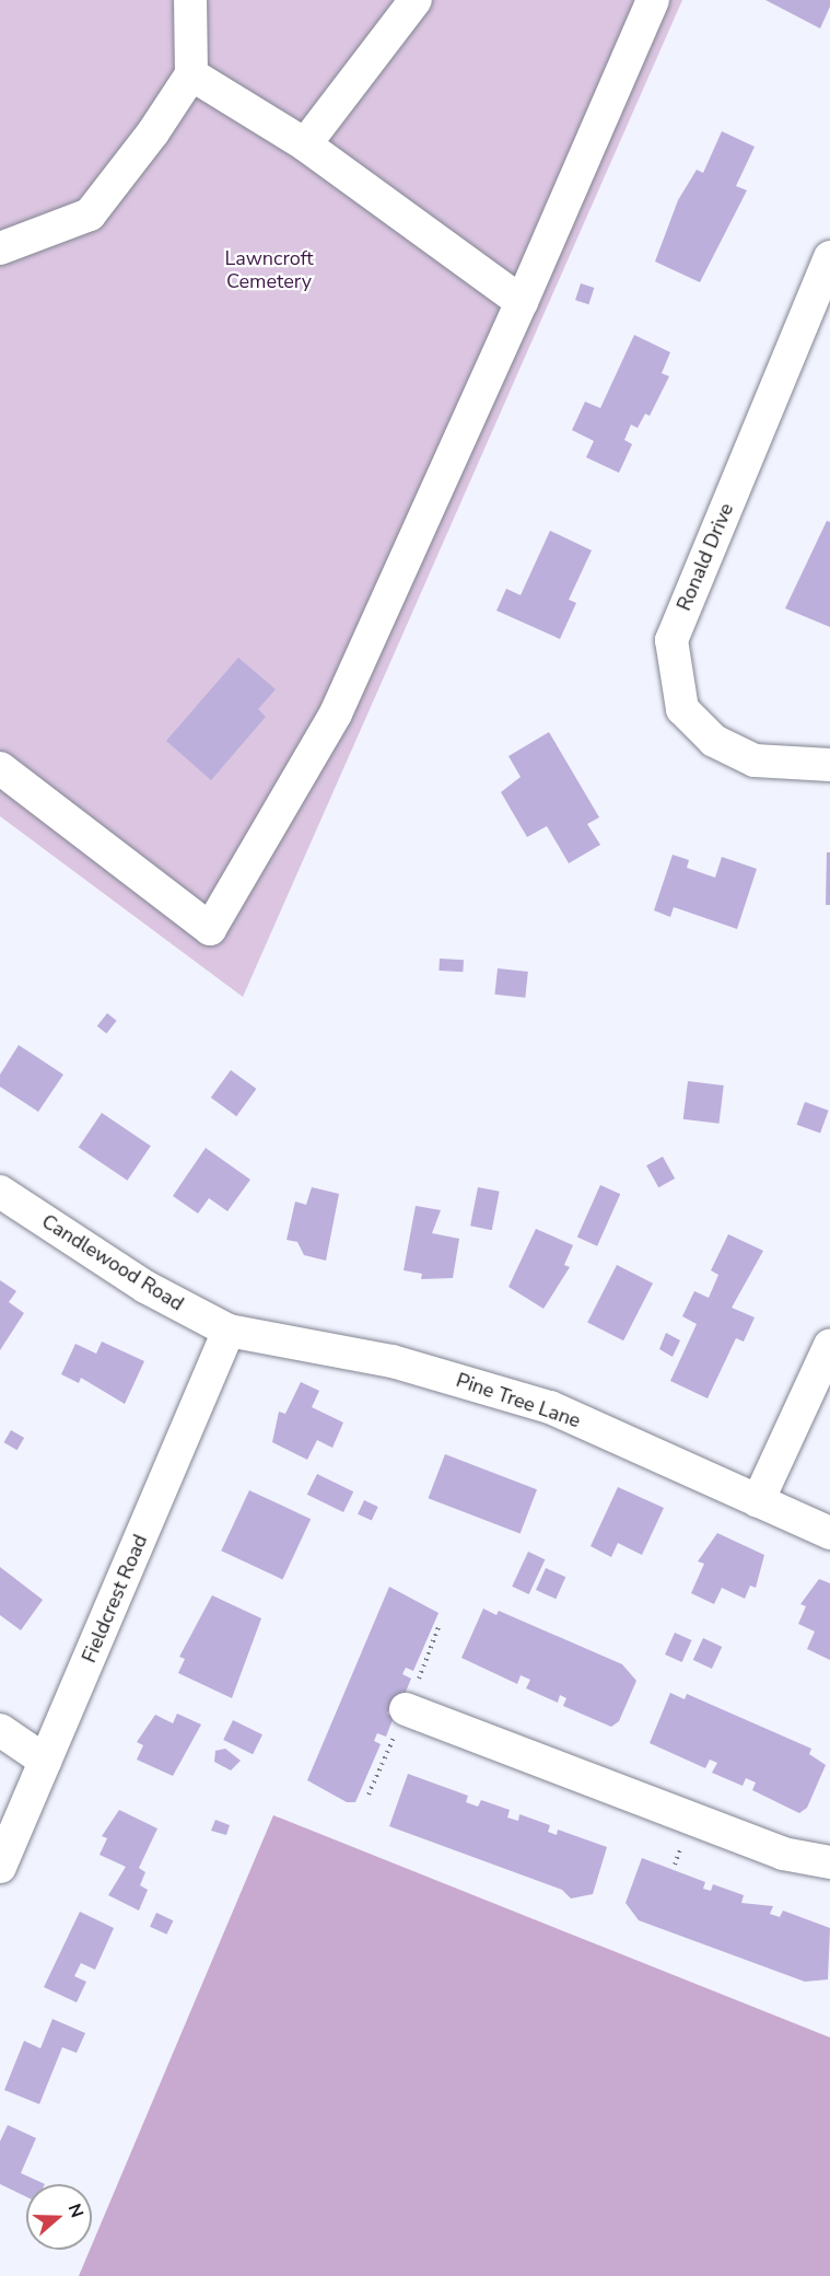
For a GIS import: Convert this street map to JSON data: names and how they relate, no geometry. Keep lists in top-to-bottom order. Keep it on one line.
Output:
{"streets":{"street":["Ronald Drive","Candlewood Road","Pine Tree Lane","Fieldcrest Road"]},"crossings":[["Candlewood Road","Pine Tree Lane"],["Candlewood Road","Fieldcrest Road"],["Pine Tree Lane","Fieldcrest Road"]],"parks":["Lawncroft Cemetery"],"north":"right"}
